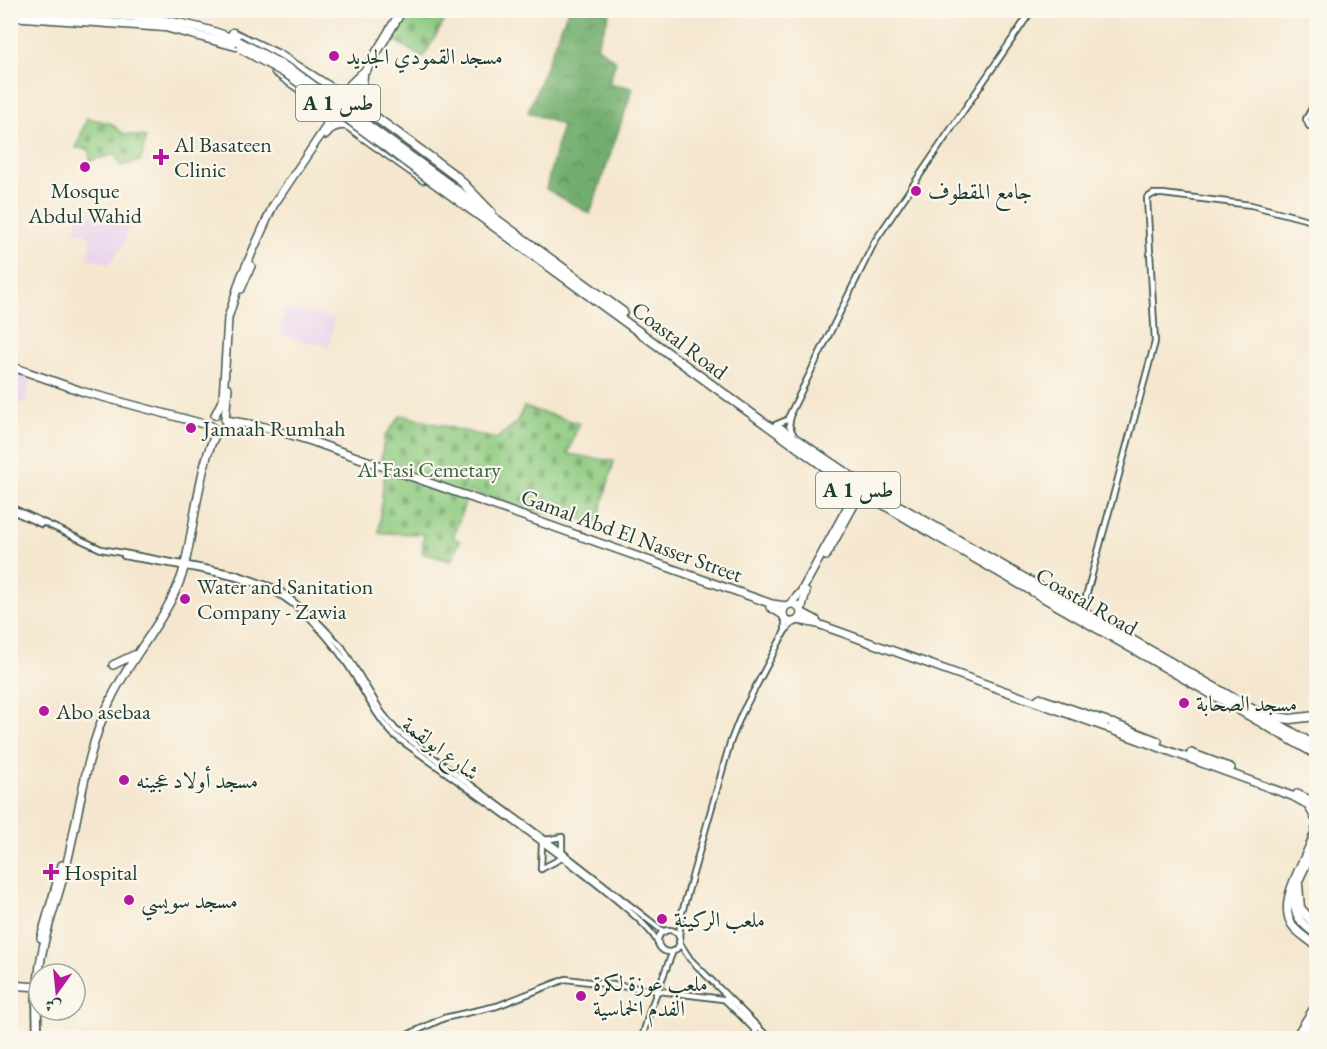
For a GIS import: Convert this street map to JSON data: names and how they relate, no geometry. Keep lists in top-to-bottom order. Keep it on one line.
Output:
{"streets":{"highway":["A 1 طس","Coastal Road"],"main road":["Gamal Abd El Nasser Street"],"street":["شارع ابولقمة"]},"parks":["Al Fasi Cemetary"],"places":{"other":["مسجد القمودي الجديد","Mosque Abdul Wahid","جامع المقطوف","Jamaah Rumhah","Water and Sanitation Company - Zawia","مسجد الصحابة","Abo asebaa","مسجد أولاد عجينه","مسجد سويسي","ملعب الركينة","ملعب عوزة لكرة الفدم الخماسية"],"health":["Al Basateen Clinic","Hospital"]},"north":"bottom"}
